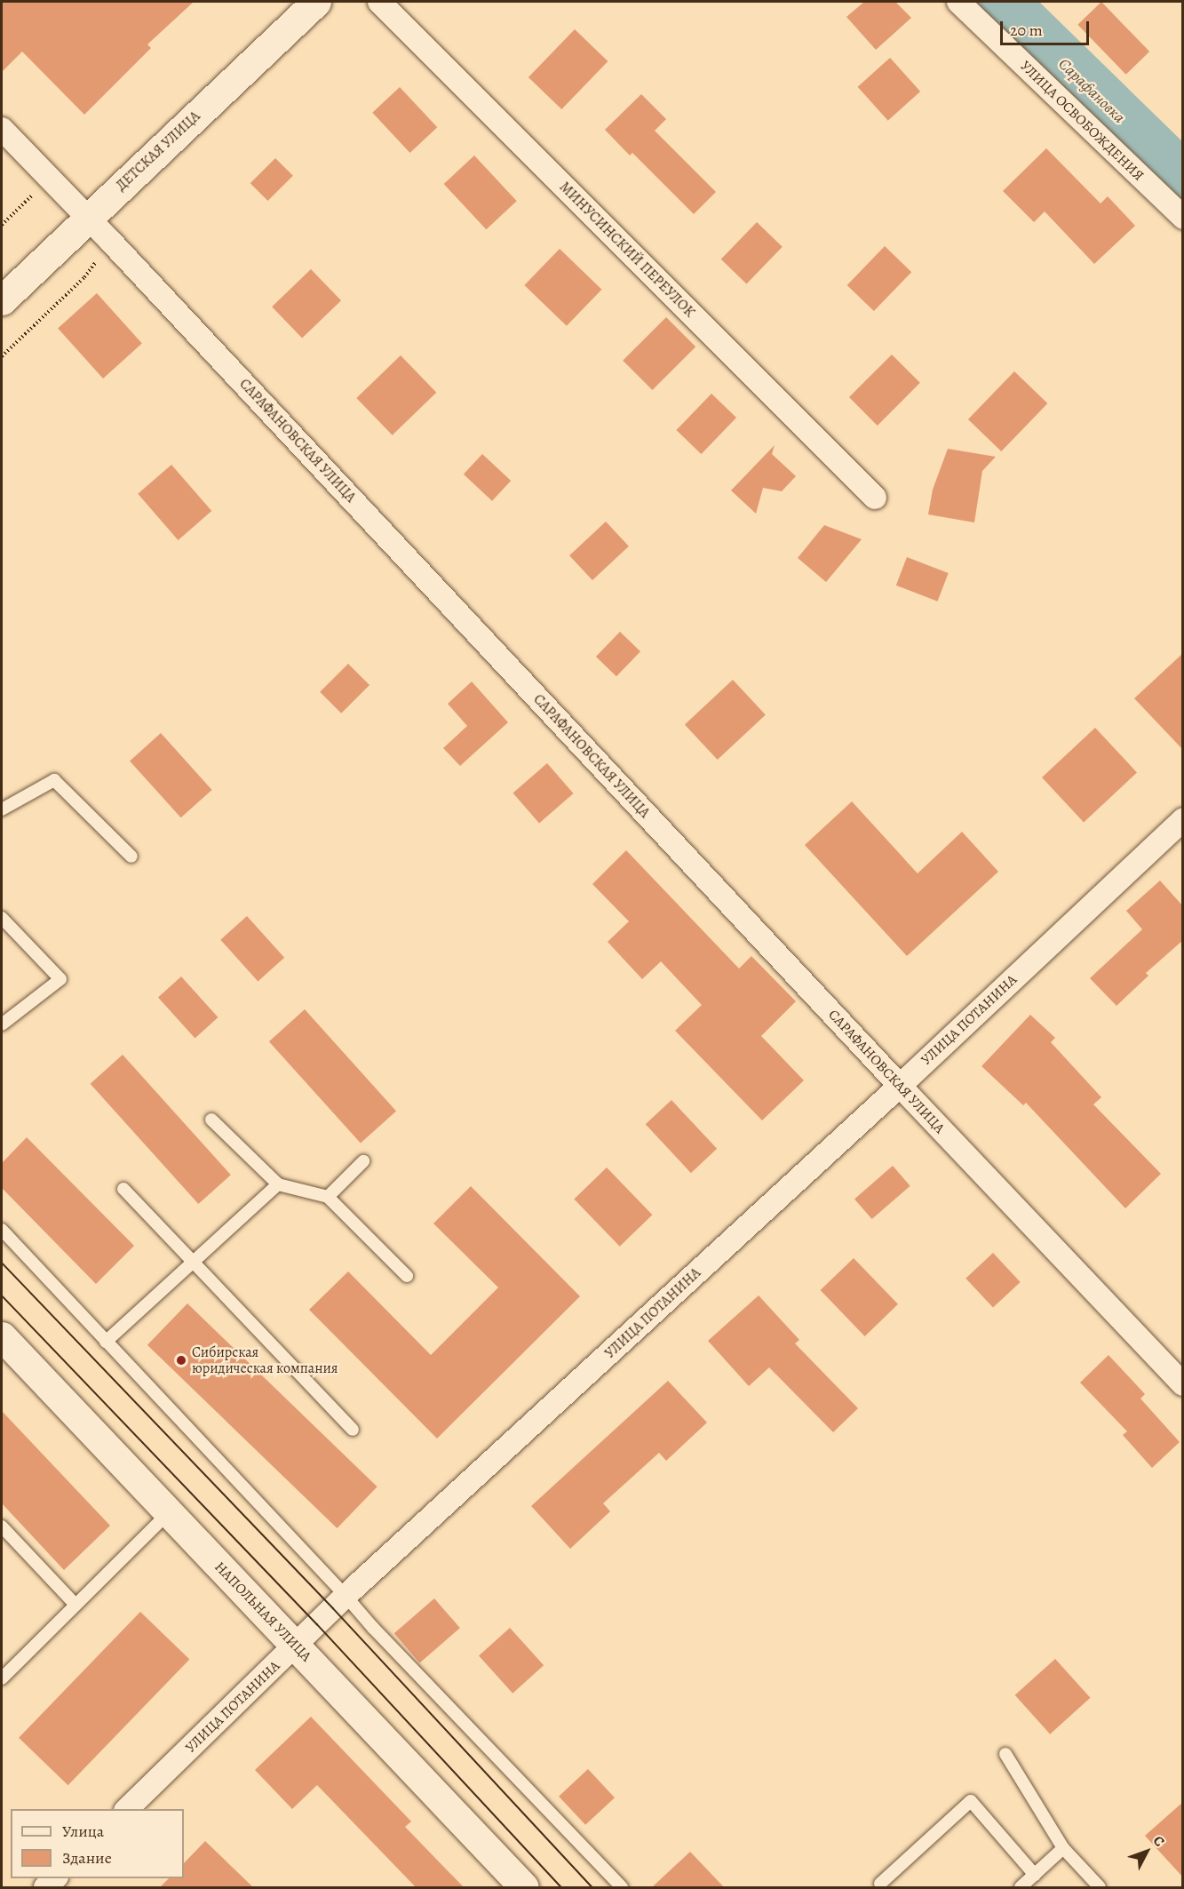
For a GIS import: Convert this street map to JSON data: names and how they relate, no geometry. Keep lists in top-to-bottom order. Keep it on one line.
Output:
{"streets":{"street":["УЛИЦА ОСВОБОЖДЕНИЯ","ДЕТСКАЯ УЛИЦА","МИНУСИНСКИЙ ПЕРЕУЛОК","САРАФАНОВСКАЯ УЛИЦА","УЛИЦА ПОТАНИНА","НАПОЛЬНАЯ УЛИЦА"]},"crossings":[["ДЕТСКАЯ УЛИЦА","САРАФАНОВСКАЯ УЛИЦА"],["САРАФАНОВСКАЯ УЛИЦА","УЛИЦА ПОТАНИНА"],["УЛИЦА ПОТАНИНА","НАПОЛЬНАЯ УЛИЦА"]],"water":["Сарафановка"],"places":["Сибирская юридическая компания"],"legend":["Улица","Здание"],"scale_bar":"20 m","north":"top right"}
